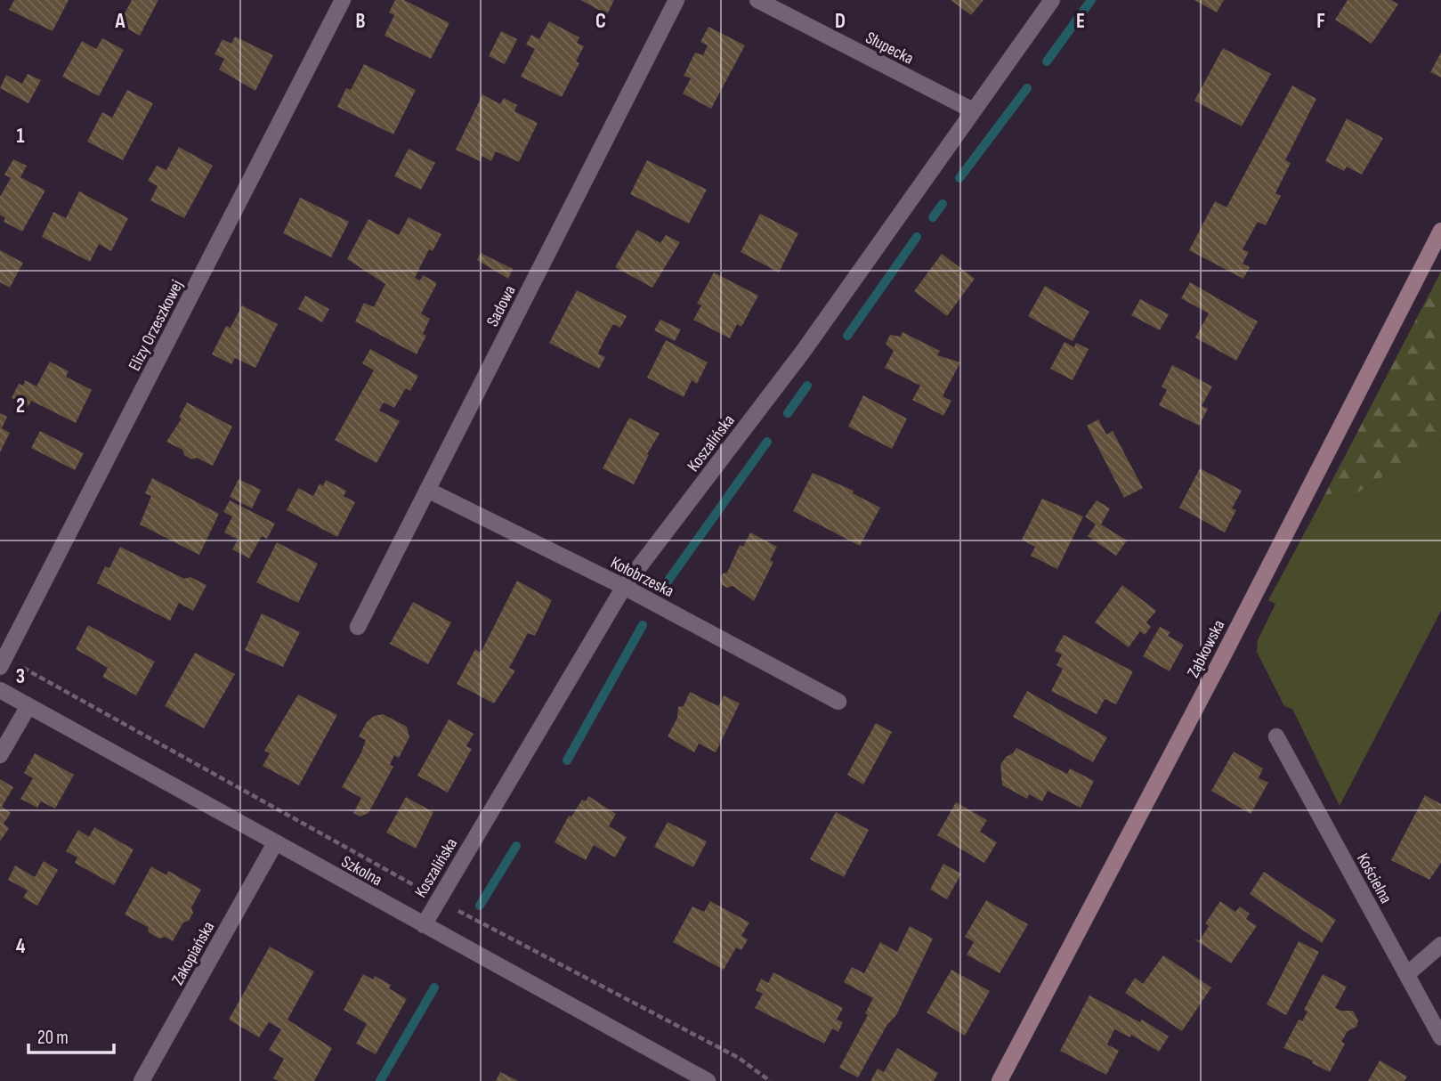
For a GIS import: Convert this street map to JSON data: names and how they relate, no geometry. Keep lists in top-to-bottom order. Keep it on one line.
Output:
{"streets":{"street":["Słupecka","Sadowa","Elizy Orzeszkowej","Koszalińska","Kołobrzeska","Ząbkowska","Szkolna","Kościelna","Zakopiańska"]},"crossings":[["Słupecka","Koszalińska"],["Sadowa","Kołobrzeska"],["Koszalińska","Kołobrzeska"],["Koszalińska","Szkolna"],["Szkolna","Zakopiańska"]],"scale_bar":"20 m","grid":{"columns":["A","B","C","D","E","F"],"rows":["1","2","3","4"]}}
